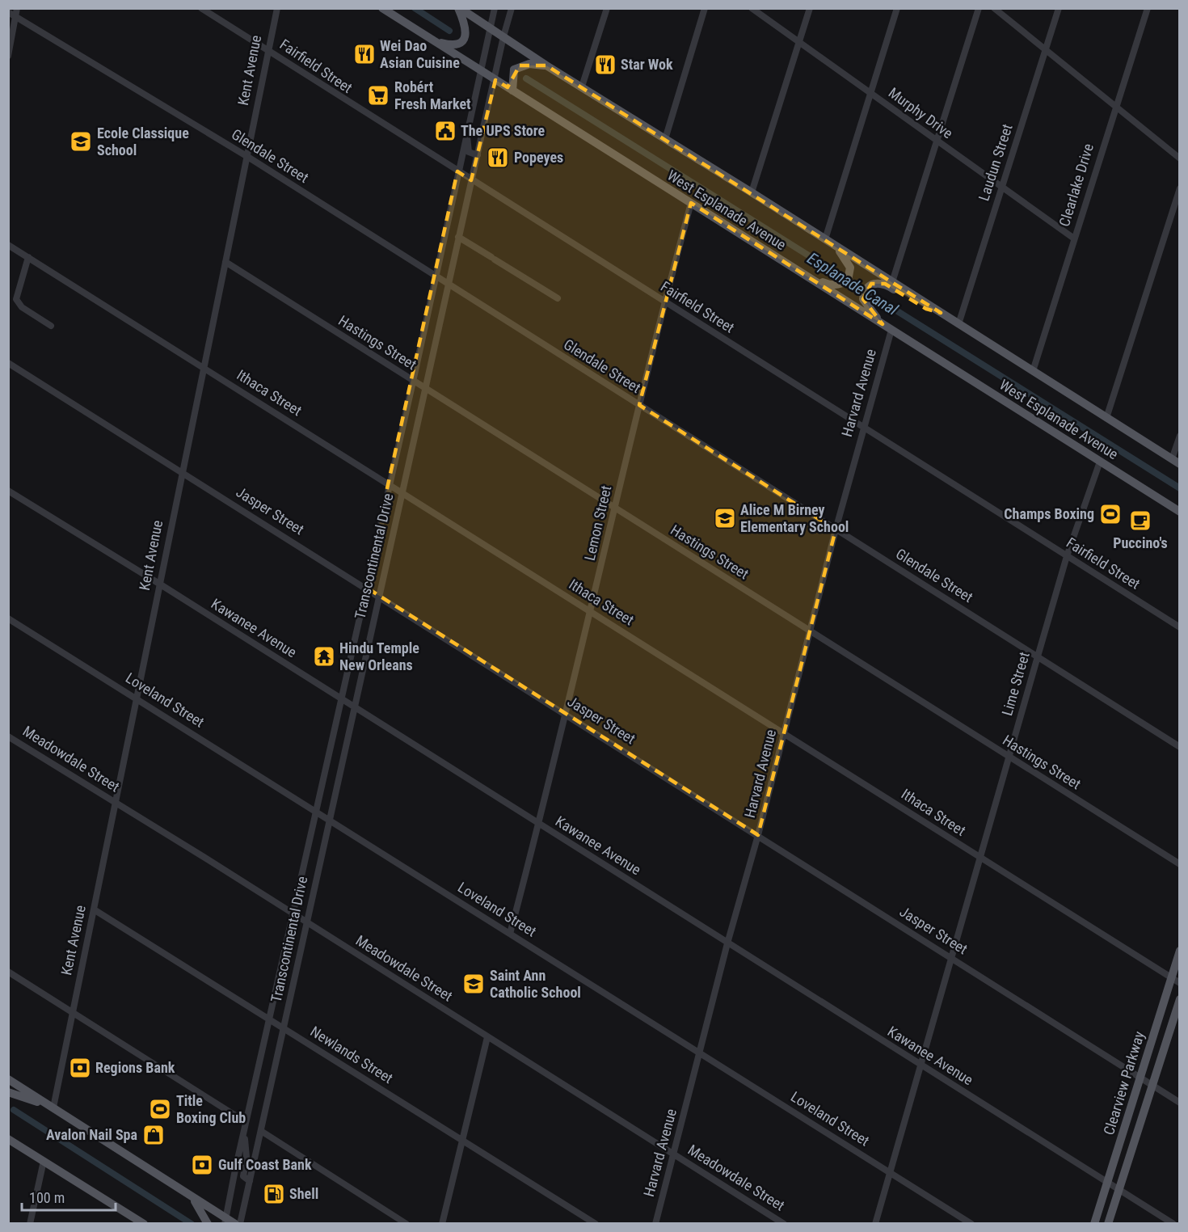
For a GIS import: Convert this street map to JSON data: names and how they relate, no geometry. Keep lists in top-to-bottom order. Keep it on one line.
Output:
{"streets":{"main road":["West Esplanade Avenue","Clearview Parkway"],"street":["Fairfield Street","Kent Avenue","Murphy Drive","Glendale Street","Laudun Street","Clearlake Drive","Hastings Street","Ithaca Street","Harvard Avenue","Jasper Street","Lemon Street","Transcontinental Drive","Kawanee Avenue","Lime Street","Loveland Street","Meadowdale Street","Newlands Street"]},"crossings":[["Fairfield Street","Kent Avenue"],["Fairfield Street","Harvard Avenue"],["Fairfield Street","Lemon Street"],["Fairfield Street","Transcontinental Drive"],["Fairfield Street","Lime Street"],["Kent Avenue","Glendale Street"],["Kent Avenue","Hastings Street"],["Kent Avenue","Ithaca Street"],["Kent Avenue","Jasper Street"],["Kent Avenue","Kawanee Avenue"],["Kent Avenue","Loveland Street"],["Kent Avenue","Meadowdale Street"],["Kent Avenue","Newlands Street"],["Murphy Drive","Laudun Street"],["Murphy Drive","Clearlake Drive"],["Glendale Street","Harvard Avenue"],["Glendale Street","Lemon Street"],["Glendale Street","Transcontinental Drive"],["Glendale Street","Lime Street"],["Laudun Street","West Esplanade Avenue"],["Clearlake Drive","West Esplanade Avenue"],["West Esplanade Avenue","Harvard Avenue"],["West Esplanade Avenue","Lemon Street"],["West Esplanade Avenue","Transcontinental Drive"],["West Esplanade Avenue","Lime Street"],["Hastings Street","Harvard Avenue"],["Hastings Street","Lemon Street"],["Hastings Street","Transcontinental Drive"],["Hastings Street","Lime Street"],["Ithaca Street","Harvard Avenue"],["Ithaca Street","Lemon Street"],["Ithaca Street","Transcontinental Drive"],["Ithaca Street","Lime Street"],["Ithaca Street","Clearview Parkway"],["Harvard Avenue","Jasper Street"],["Harvard Avenue","Kawanee Avenue"],["Harvard Avenue","Loveland Street"],["Harvard Avenue","Meadowdale Street"],["Jasper Street","Lemon Street"],["Jasper Street","Transcontinental Drive"],["Jasper Street","Lime Street"],["Jasper Street","Clearview Parkway"],["Lemon Street","Kawanee Avenue"],["Lemon Street","Loveland Street"],["Transcontinental Drive","Kawanee Avenue"],["Transcontinental Drive","Loveland Street"],["Transcontinental Drive","Meadowdale Street"],["Transcontinental Drive","Newlands Street"],["Kawanee Avenue","Lime Street"],["Kawanee Avenue","Clearview Parkway"],["Lime Street","Loveland Street"]],"water":["Esplanade Canal"],"places":{"restaurant":["Wei Dao Asian Cuisine","Star Wok","Popeyes"],"supermarket":["Robért Fresh Market"],"public building":["The UPS Store"],"school or university":["Ecole Classique School","Alice M Birney Elementary School","Saint Ann Catholic School"],"sports":["Champs Boxing","Title Boxing Club"],"cafe":["Puccino's"],"temple":["Hindu Temple New Orleans"],"bank":["Regions Bank","Gulf Coast Bank"],"shop":["Avalon Nail Spa"],"fuel station":["Shell"]},"scale_bar":"100 m"}
